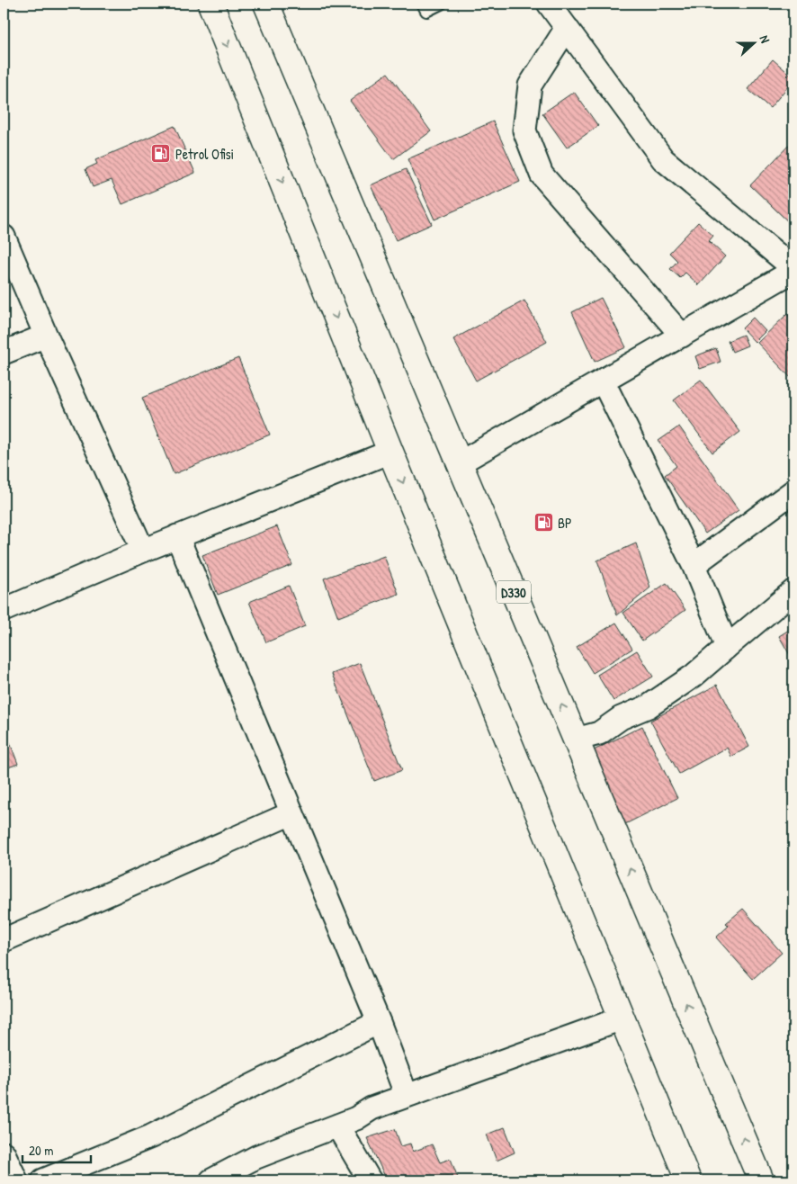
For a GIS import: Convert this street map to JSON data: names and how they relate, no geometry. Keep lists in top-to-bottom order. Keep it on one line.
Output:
{"streets":{"main road":["D330"]},"places":{"fuel station":["Petrol Ofisi","BP"]},"scale_bar":"20 m","north":"right"}
